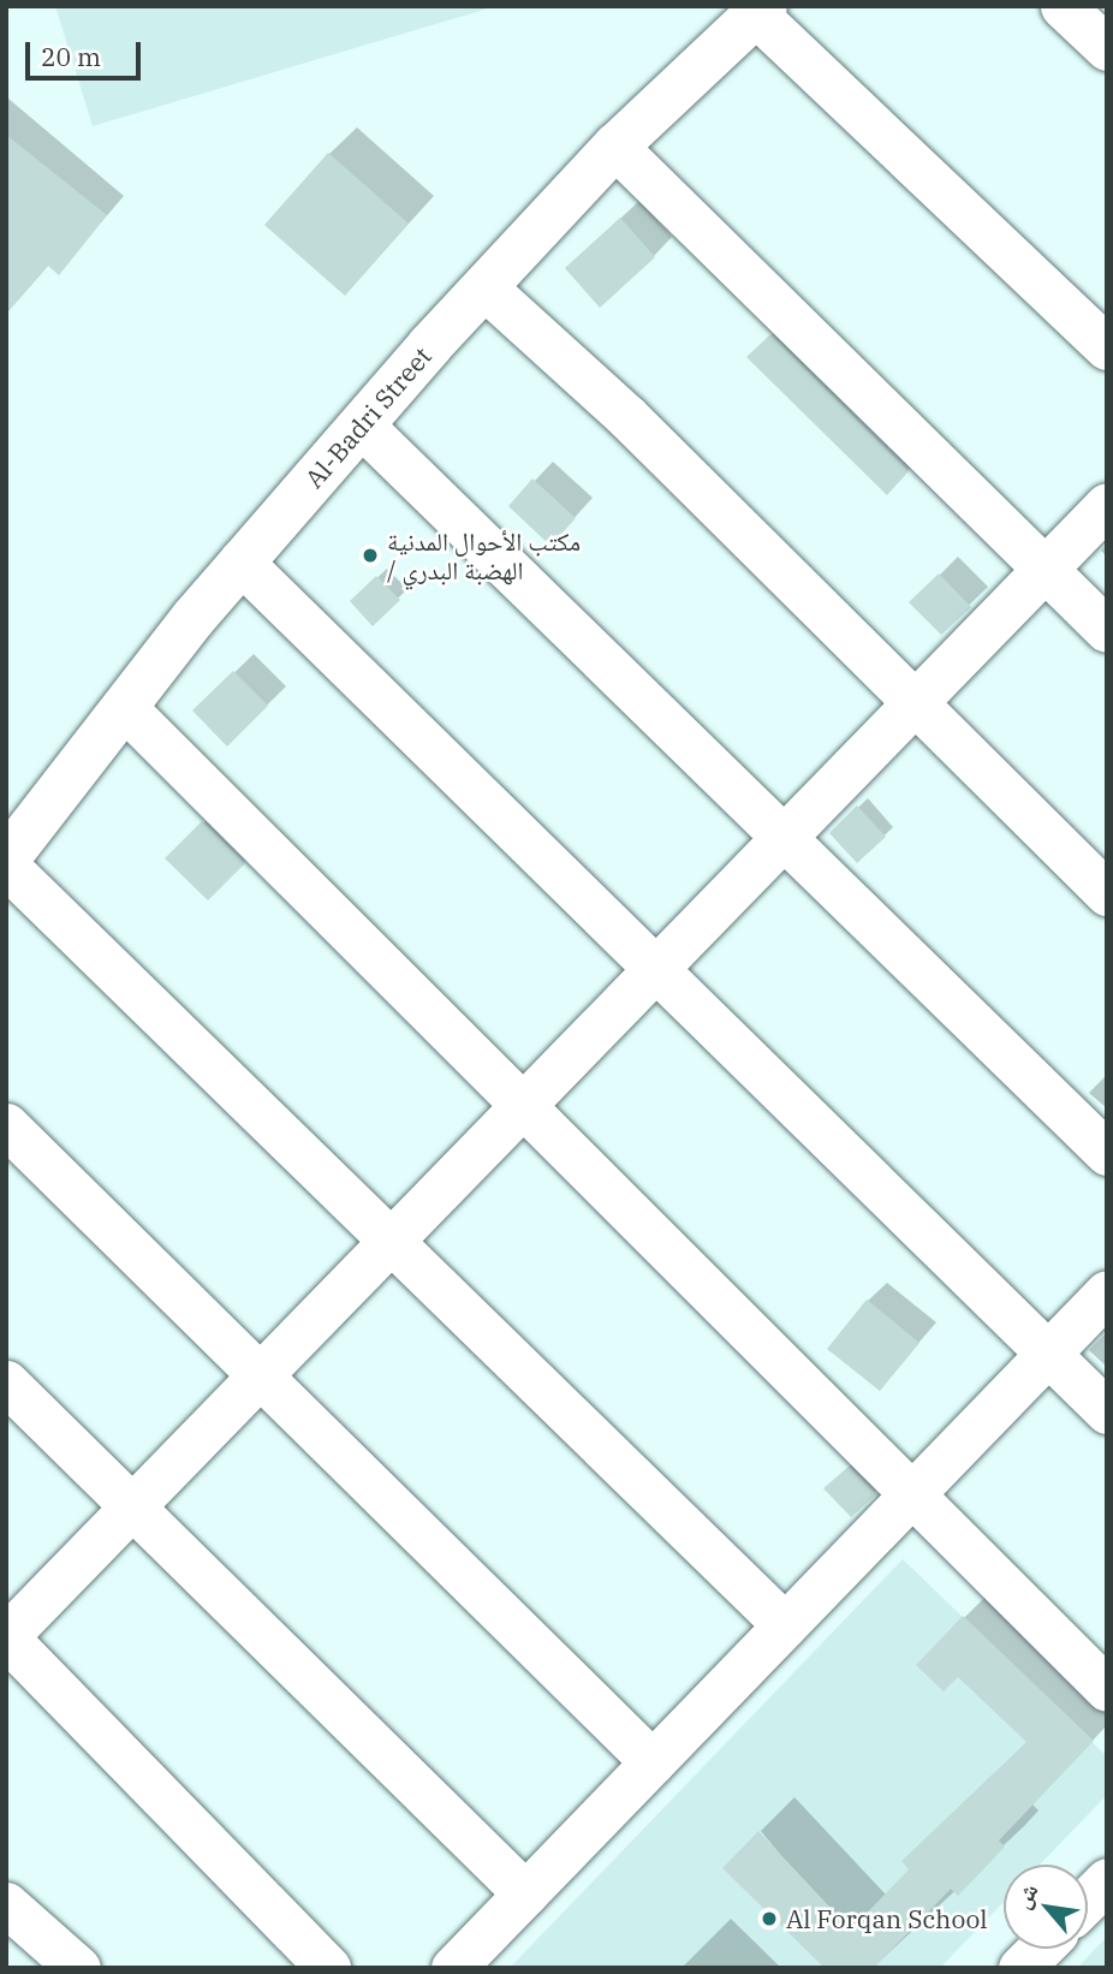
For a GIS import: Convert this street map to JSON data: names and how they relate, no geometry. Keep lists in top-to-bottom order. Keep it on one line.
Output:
{"streets":{"street":["Al-Badri Street"]},"places":["مكتب الأحوال المدنية / الهضبة البدري","Al Forqan School"],"scale_bar":"20 m","north":"top left"}
